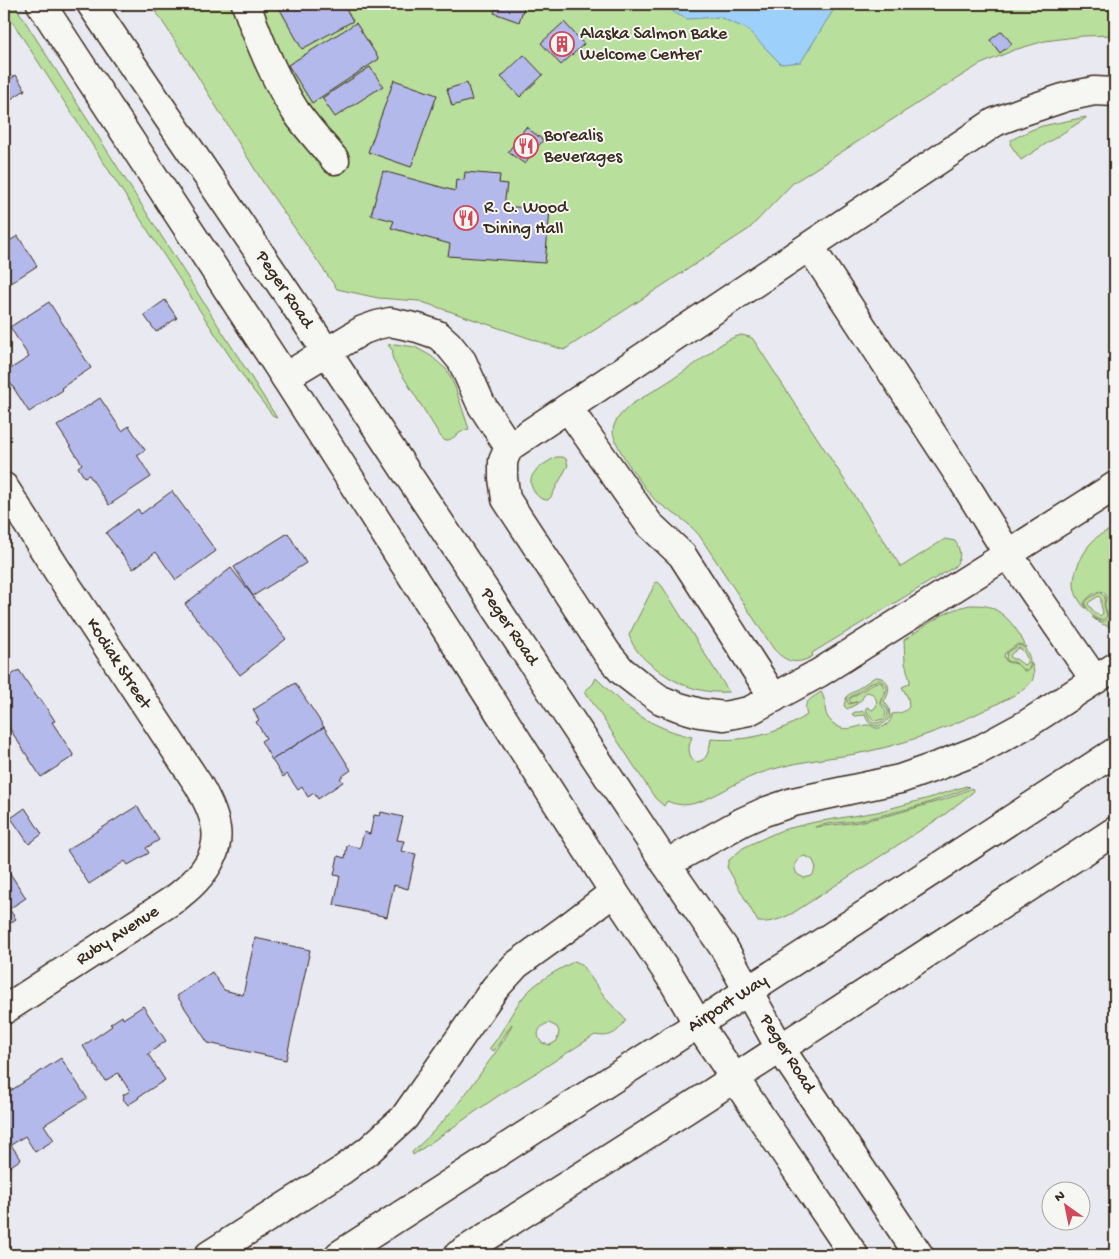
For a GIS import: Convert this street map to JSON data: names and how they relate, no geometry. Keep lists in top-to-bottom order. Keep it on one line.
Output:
{"streets":{"main road":["Peger Road","Kodiak Street","Ruby Avenue","Airport Way"]},"crossings":[["Peger Road","Airport Way"],["Kodiak Street","Ruby Avenue"]],"places":{"building":["Alaska Salmon Bake Welcome Center"],"restaurant":["Borealis Beverages","R. C. Wood Dining Hall"]},"north":"top left"}
